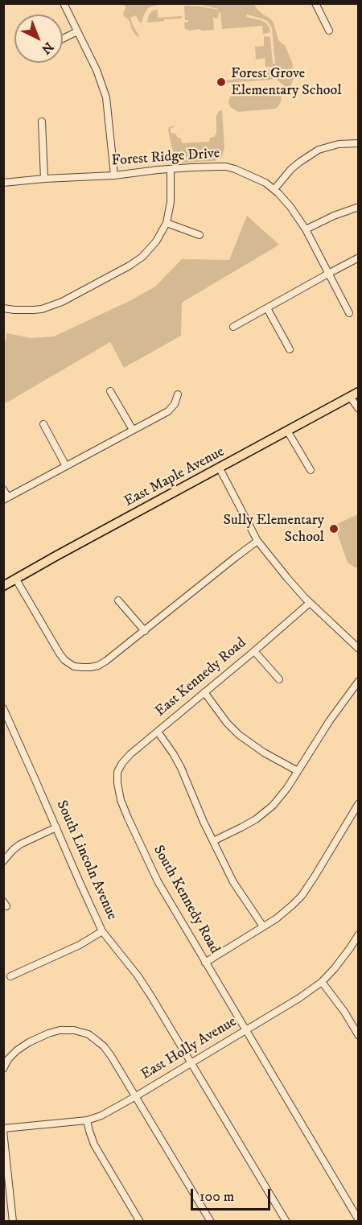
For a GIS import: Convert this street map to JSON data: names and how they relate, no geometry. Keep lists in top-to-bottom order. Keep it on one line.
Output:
{"streets":{"main road":["East Maple Avenue"],"street":["Forest Ridge Drive","East Kennedy Road","South Lincoln Avenue","South Kennedy Road","East Holly Avenue"]},"crossings":[["East Kennedy Road","South Kennedy Road"],["South Lincoln Avenue","East Holly Avenue"],["South Kennedy Road","East Holly Avenue"]],"places":["Forest Grove Elementary School","Sully Elementary School"],"scale_bar":"100 m","north":"bottom right"}
